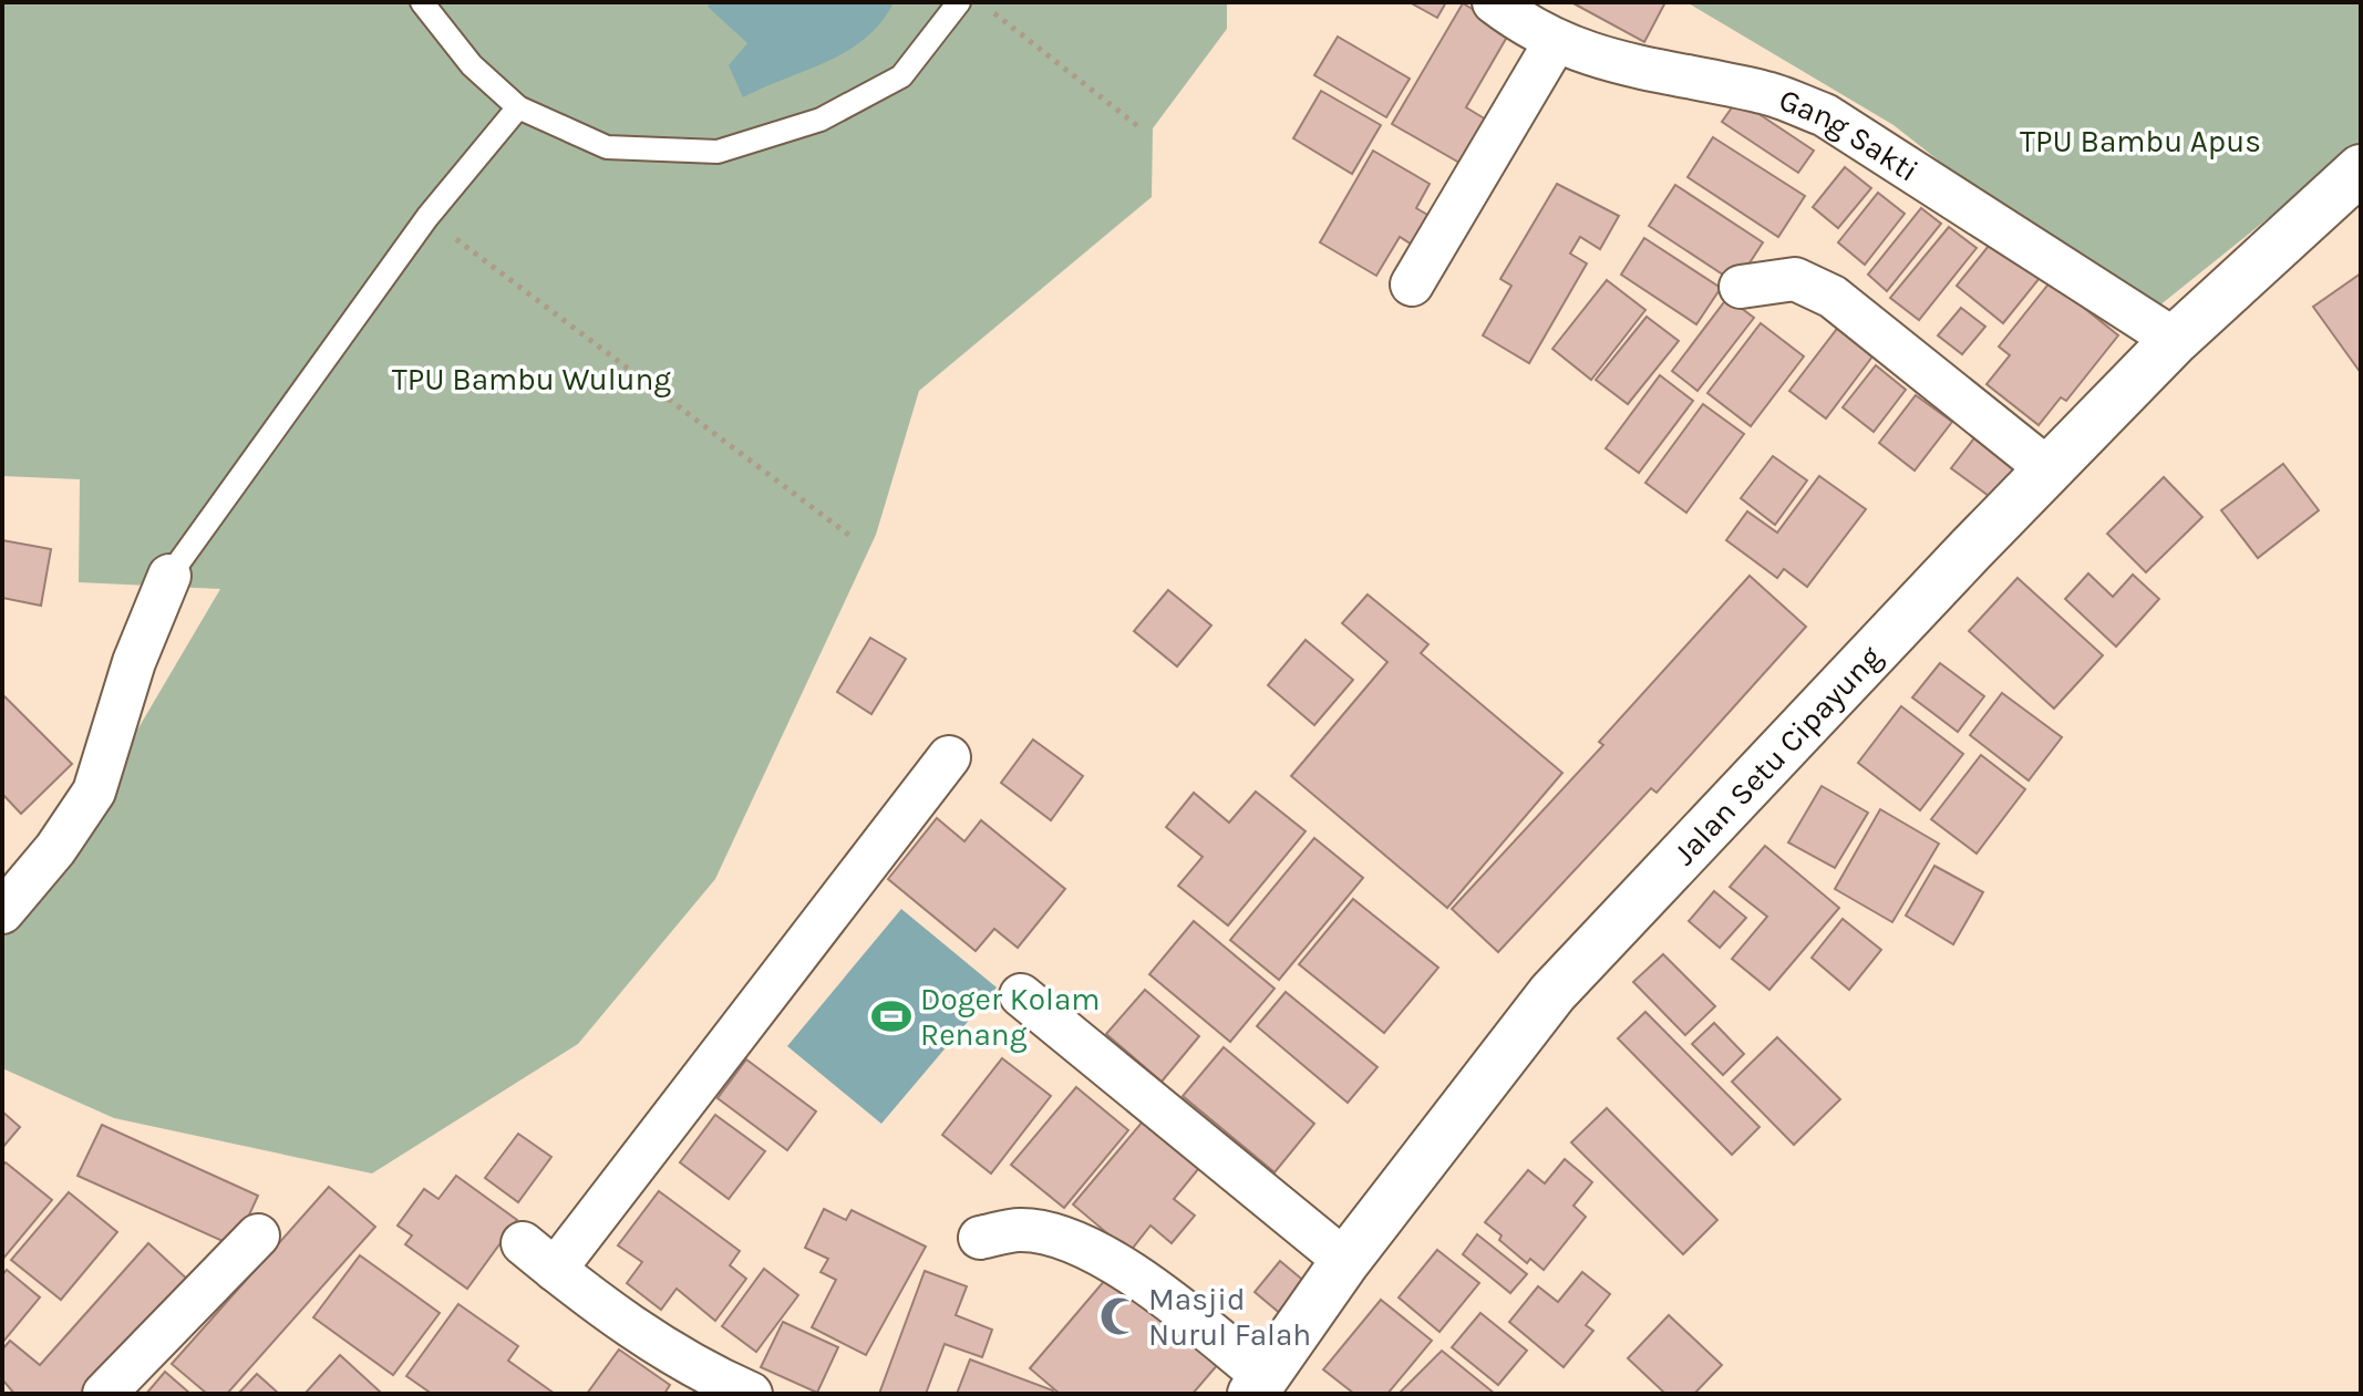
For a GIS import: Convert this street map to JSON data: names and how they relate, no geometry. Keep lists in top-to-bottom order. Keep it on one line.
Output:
{"streets":{"street":["Gang Sakti","Jalan Setu Cipayung"]},"crossings":[["Gang Sakti","Jalan Setu Cipayung"]],"parks":["TPU Bambu Apus","TPU Bambu Wulung"],"places":{"sports":["Doger Kolam Renang"],"mosque":["Masjid Nurul Falah"]}}
